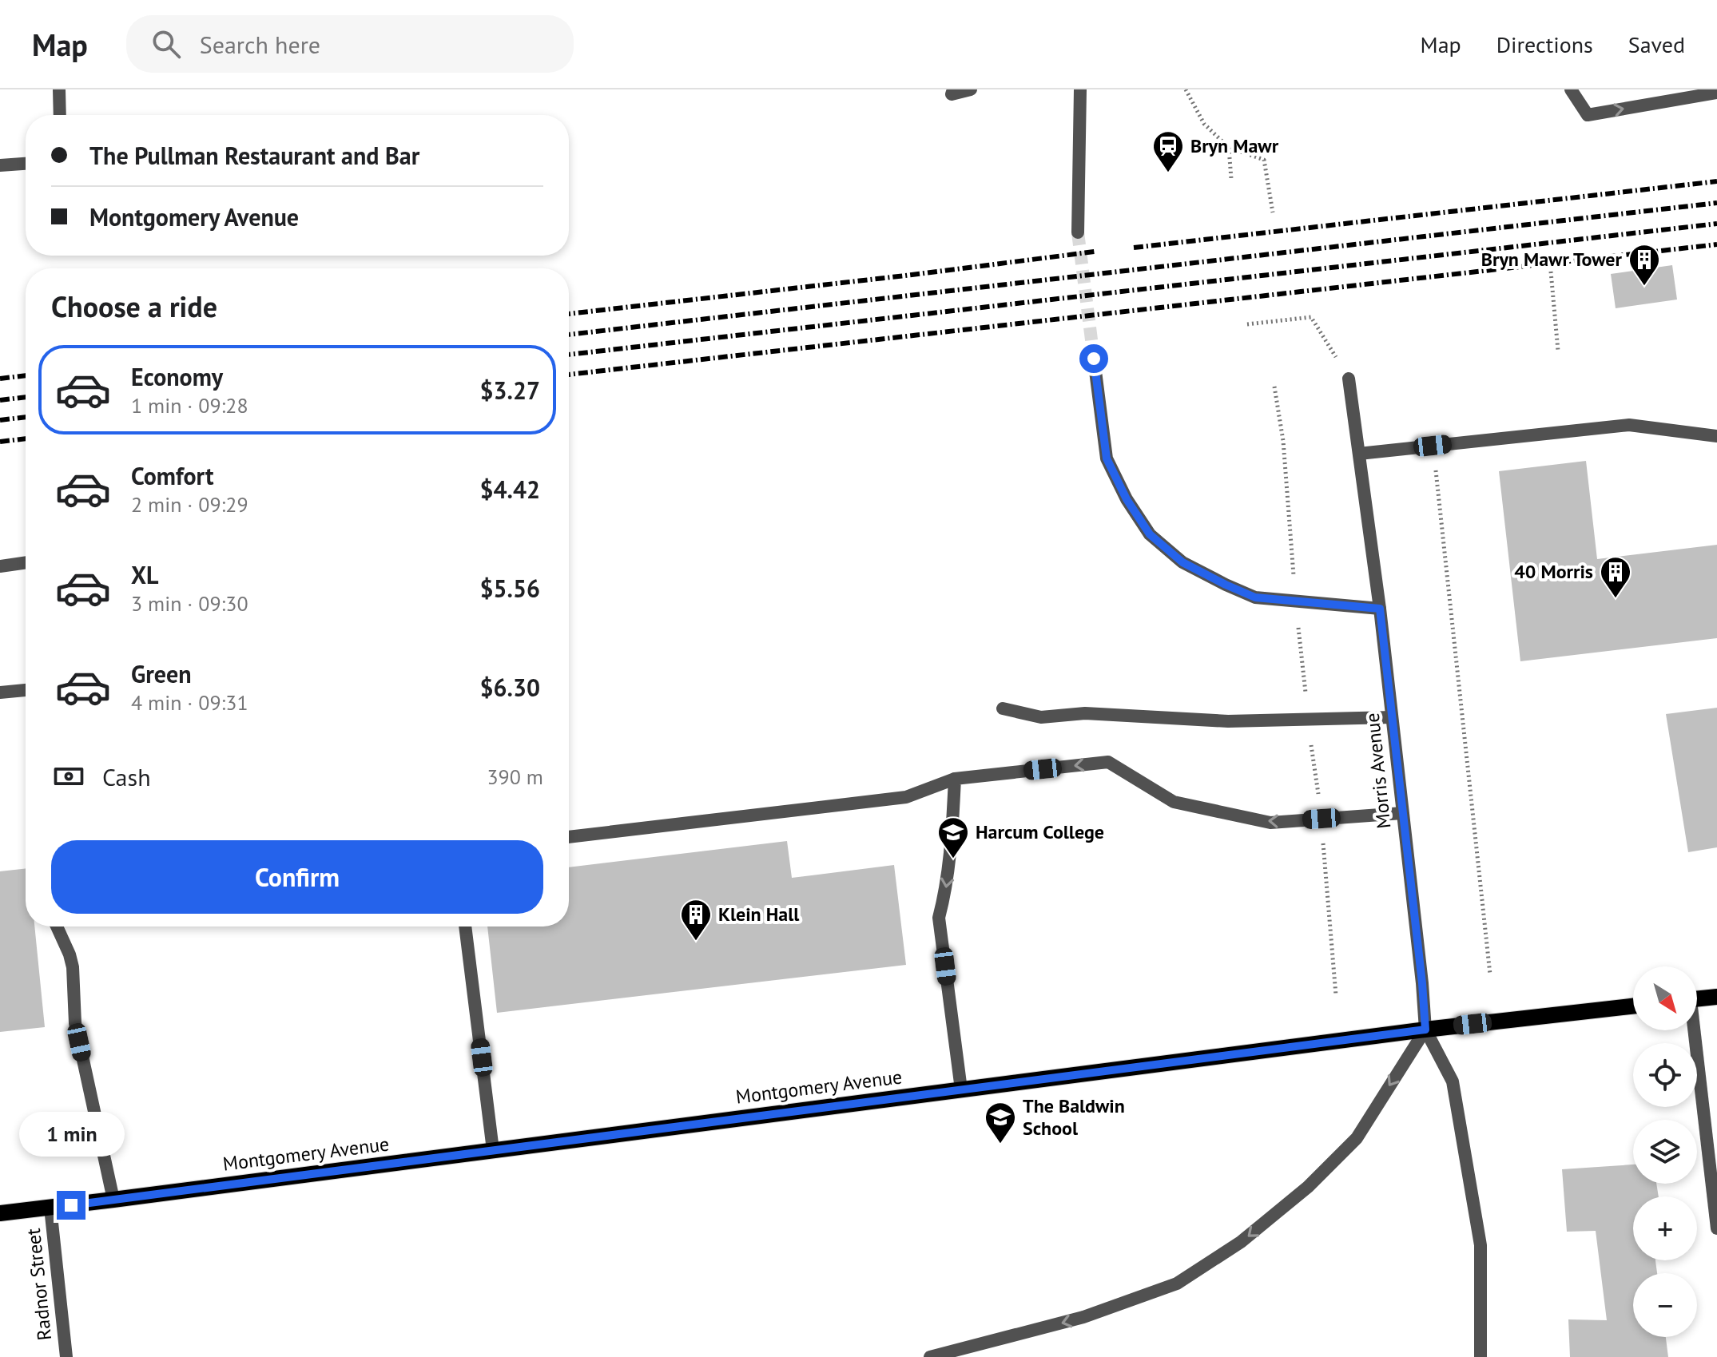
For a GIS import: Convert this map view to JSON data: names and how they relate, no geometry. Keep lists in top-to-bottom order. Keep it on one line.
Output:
{"streets":{"main road":["Montgomery Avenue"],"street":["Morris Avenue","Radnor Street"]},"crossings":[["Morris Avenue","Montgomery Avenue"],["Montgomery Avenue","Radnor Street"]],"places":{"station":["Bryn Mawr"],"building":["Bryn Mawr Tower","40 Morris","Klein Hall"],"school or university":["Harcum College","The Baldwin School"]},"north":"bottom right","page":{"header":"Map","search":"Search here","nav":["Map","Directions","Saved"],"banner":["The Pullman Restaurant and Bar","Montgomery Avenue"],"heading":"Choose a ride","list":[{"name":"Economy","note":"1 min · 09:28","value":"$3.27"},{"name":"Comfort","note":"2 min · 09:29","value":"$4.42"},{"name":"XL","note":"3 min · 09:30","value":"$5.56"},{"name":"Green","note":"4 min · 09:31","value":"$6.30"}],"pay":["Cash","390 m"],"buttons":"Confirm","map_buttons":["+","−"],"bubble":"1 min"}}
